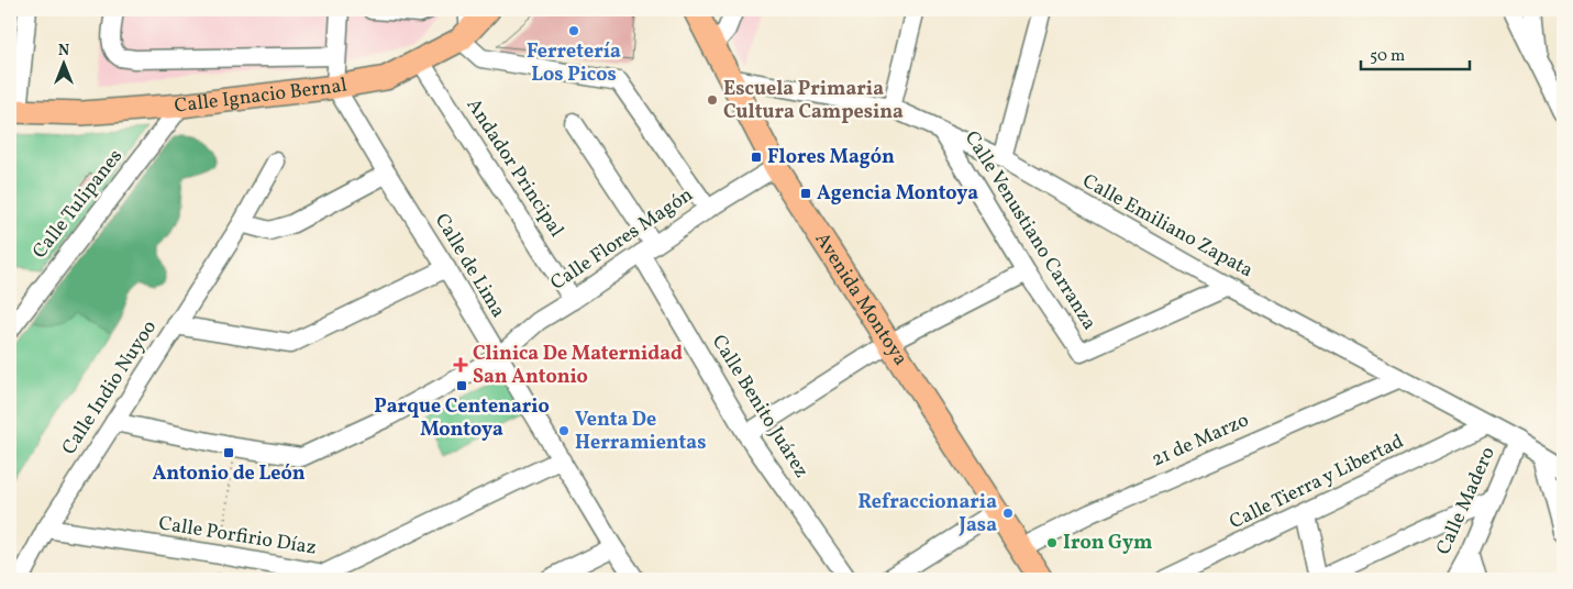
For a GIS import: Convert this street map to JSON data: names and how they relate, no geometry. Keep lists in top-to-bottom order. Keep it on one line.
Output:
{"streets":{"main road":["Calle Ignacio Bernal","Avenida Montoya"],"street":["Andador Principal","Calle Tulipanes","Calle Emiliano Zapata","Calle Venustiano Carranza","Calle Flores Magón","Calle de Lima","Calle Indio Nuyoo","Calle Benito Juárez","21 de Marzo","Calle Tierra y Libertad","Calle Madero","Calle Porfirio Díaz"]},"crossings":[["Calle Ignacio Bernal","Andador Principal"],["Calle Ignacio Bernal","Calle Tulipanes"],["Calle Ignacio Bernal","Calle de Lima"],["Andador Principal","Calle Flores Magón"],["Calle Emiliano Zapata","Calle Venustiano Carranza"],["Calle Emiliano Zapata","Avenida Montoya"],["Calle Emiliano Zapata","21 de Marzo"],["Calle Emiliano Zapata","Calle Tierra y Libertad"],["Calle Emiliano Zapata","Calle Madero"],["Calle Flores Magón","Calle de Lima"],["Calle Flores Magón","Avenida Montoya"],["Calle Flores Magón","Calle Indio Nuyoo"],["Calle Flores Magón","Calle Benito Juárez"],["Calle de Lima","Calle Porfirio Díaz"],["Avenida Montoya","21 de Marzo"],["Calle Indio Nuyoo","Calle Porfirio Díaz"]],"places":{"other":["Ferretería Los Picos","Escuela Primaria Cultura Campesina","Venta De Herramientas","Refraccionaria Jasa","Iron Gym"],"transit":["Flores Magón","Agencia Montoya","Parque Centenario Montoya","Antonio de León"],"health":["Clinica De Maternidad San Antonio"]},"scale_bar":"50 m","north":"top"}
